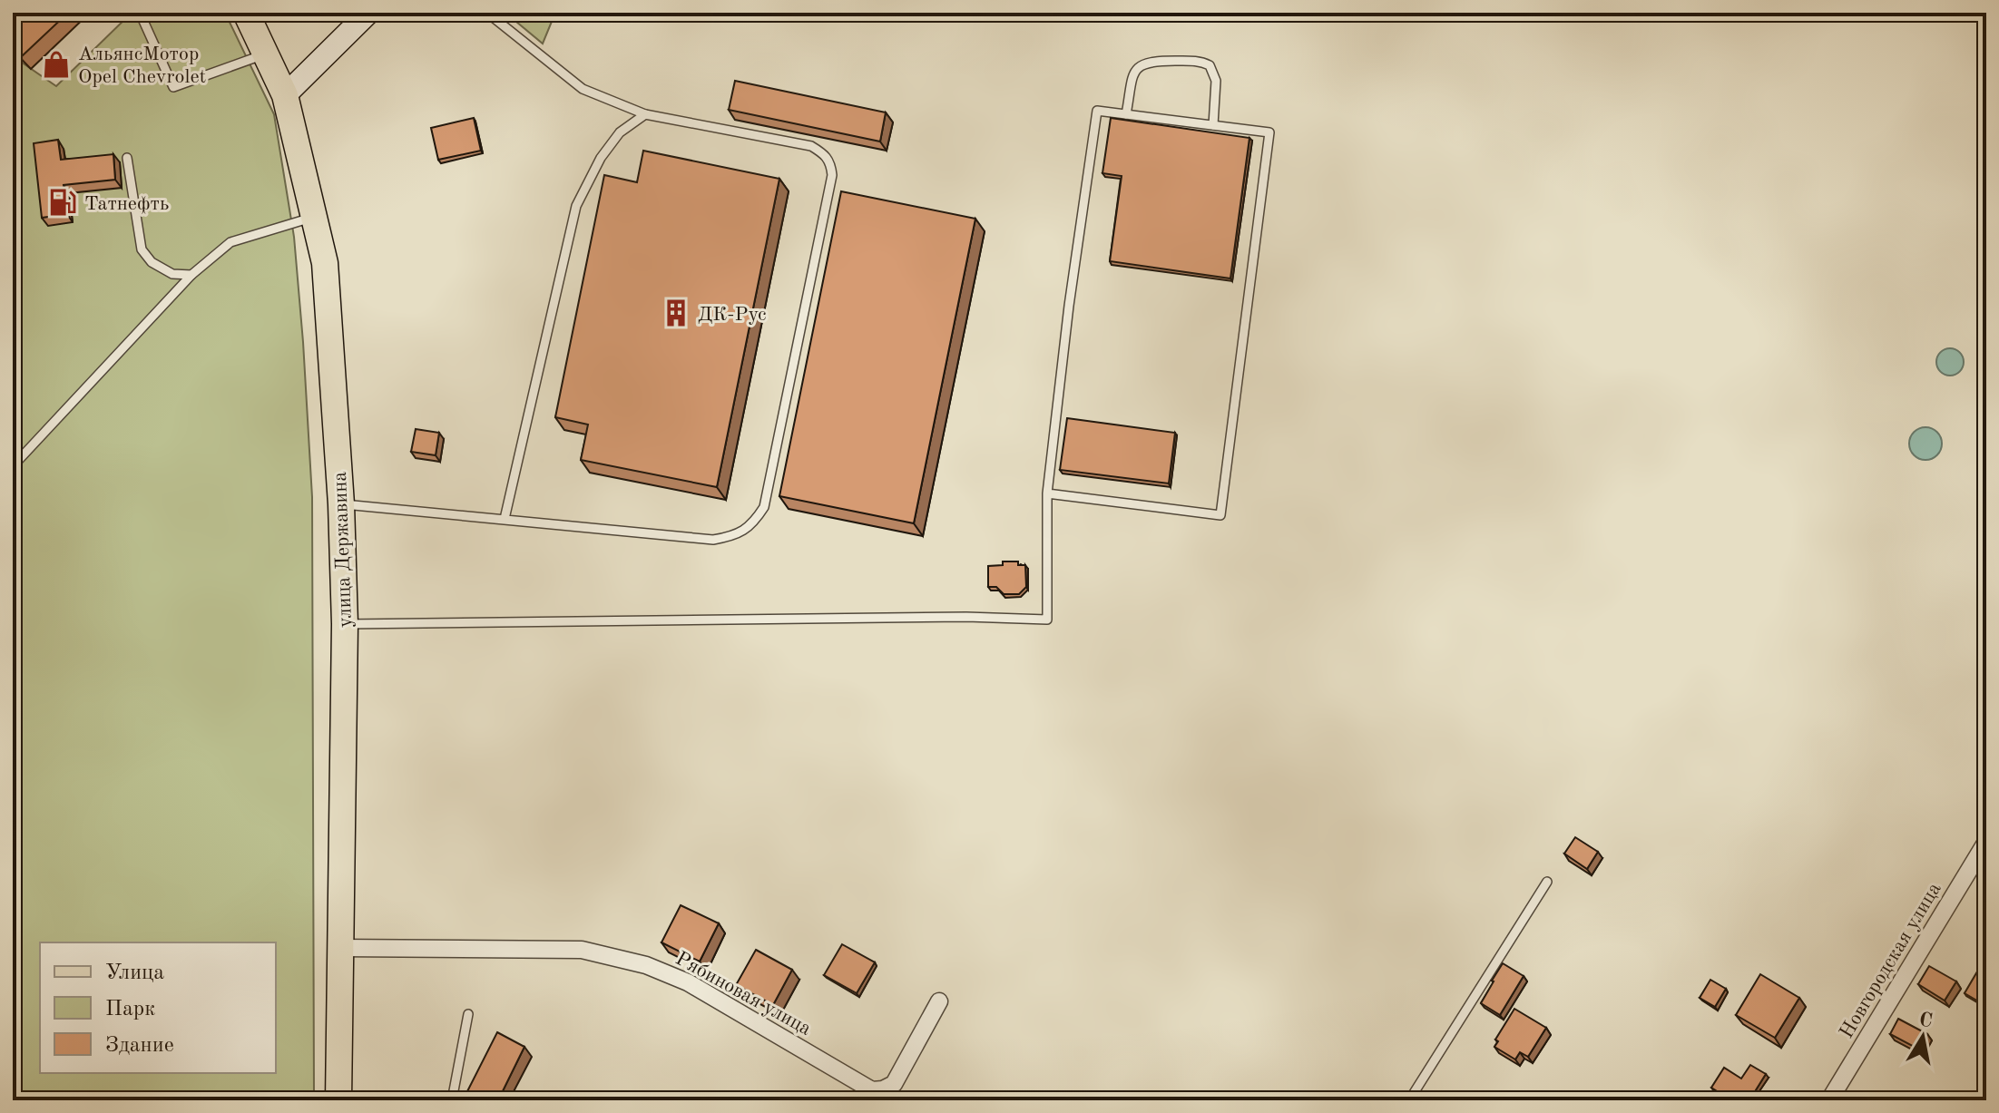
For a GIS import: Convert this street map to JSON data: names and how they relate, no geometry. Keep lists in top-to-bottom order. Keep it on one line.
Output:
{"streets":{"main road":["улица Державина"],"street":["Новгородская улица","Рябиновая улица"]},"crossings":[["улица Державина","Рябиновая улица"]],"places":{"shop":["АльянсМотор Opel Chevrolet"],"fuel station":["Татнефть"],"building":["ДК-Рус"]},"legend":["Улица","Парк","Здание"],"north":"top"}
